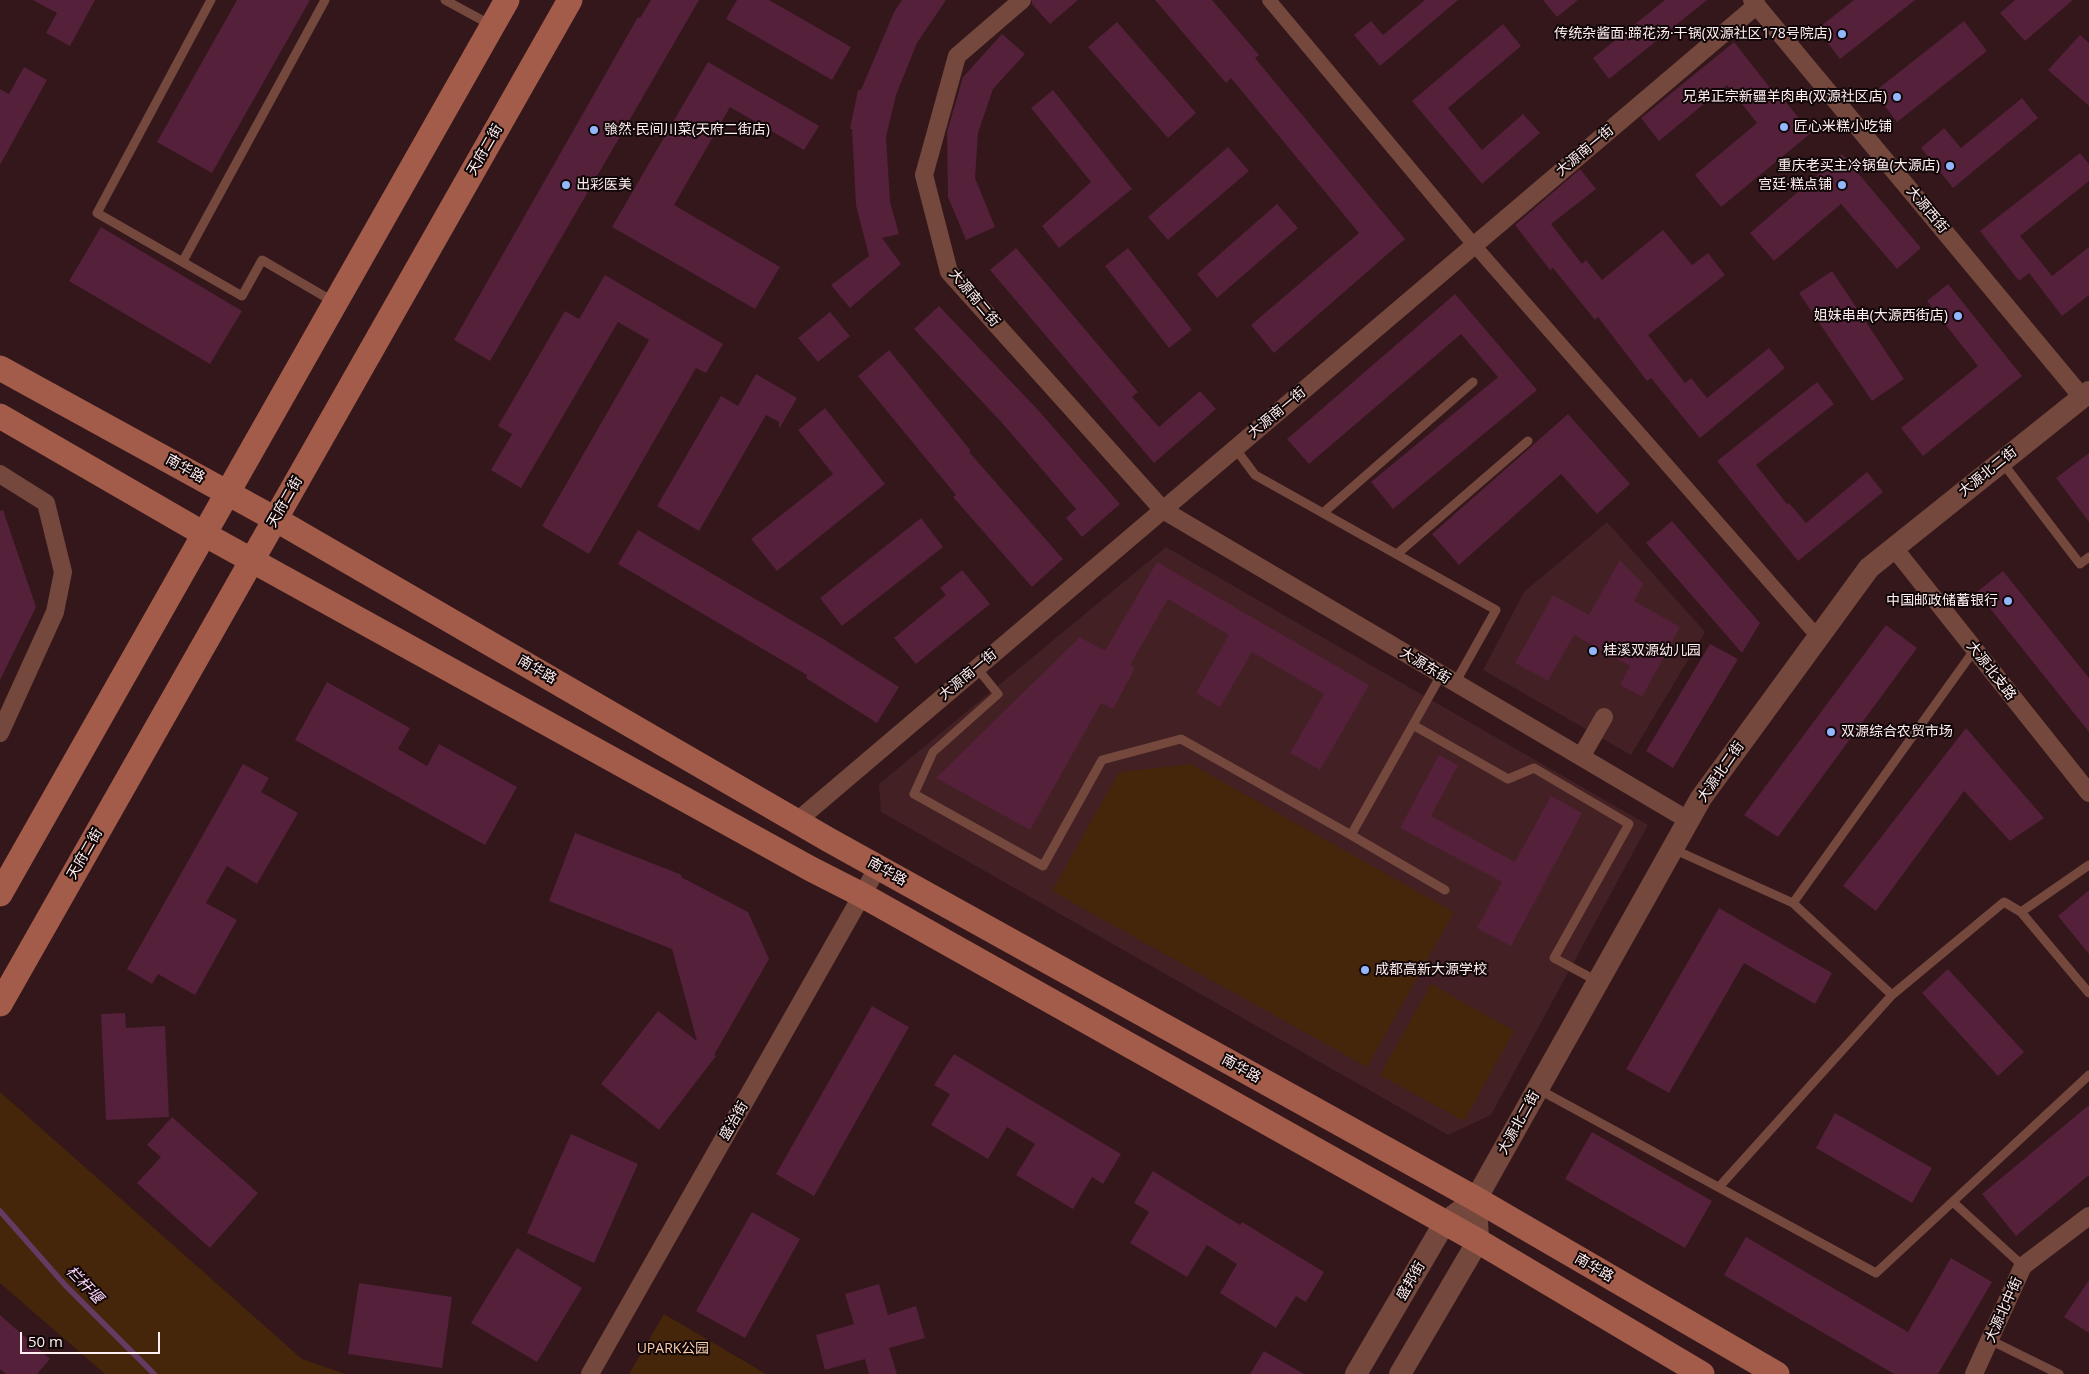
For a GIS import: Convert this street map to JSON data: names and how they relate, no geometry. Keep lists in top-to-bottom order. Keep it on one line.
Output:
{"streets":{"main road":["天府二街","南华路"],"street":["大源南一街","大源西街","大源南二街","大源北二街","大源东街","大源北支路","盛治街","盛邦街","大源北中街"]},"crossings":[["天府二街","南华路"],["大源南一街","大源西街"],["大源南一街","大源南二街"],["大源南一街","南华路"],["大源南一街","大源东街"],["大源西街","大源北二街"],["大源南二街","大源东街"],["南华路","大源北二街"],["南华路","盛治街"],["南华路","盛邦街"],["大源北二街","大源东街"],["大源北二街","大源北支路"],["大源北二街","盛邦街"]],"water":["栏杆堰"],"parks":["UPARK公园"],"places":["传统杂酱面·蹄花汤·干锅(双源社区178号院店)","兄弟正宗新疆羊肉串(双源社区店)","匠心米糕小吃铺","飸然·民间川菜(天府二街店)","重庆老买主冷锅鱼(大源店)","出彩医美","宫廷·糕点铺","姐妹串串(大源西街店)","中国邮政储蓄银行","桂溪双源幼儿园","双源综合农贸市场","成都高新大源学校"],"scale_bar":"50 m"}
